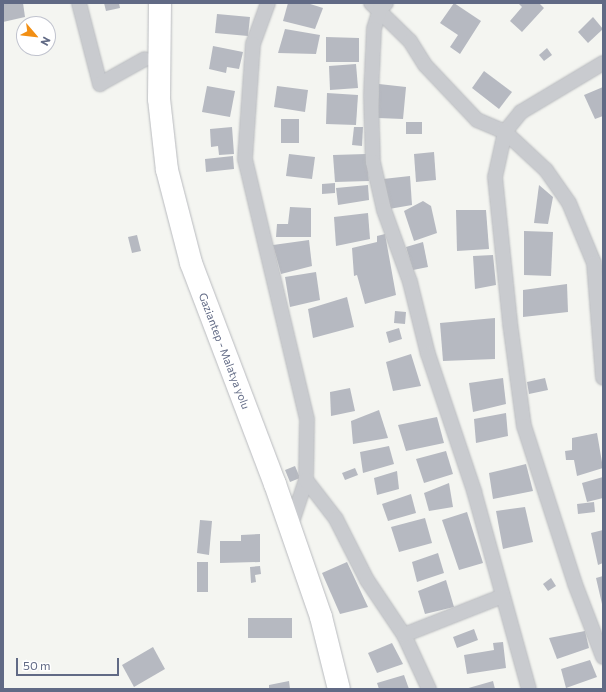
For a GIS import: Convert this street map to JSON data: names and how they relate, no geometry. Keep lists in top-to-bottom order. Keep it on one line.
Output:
{"streets":{"highway":["Gaziantep - Malatya yolu"]},"scale_bar":"50 m","north":"bottom right"}
